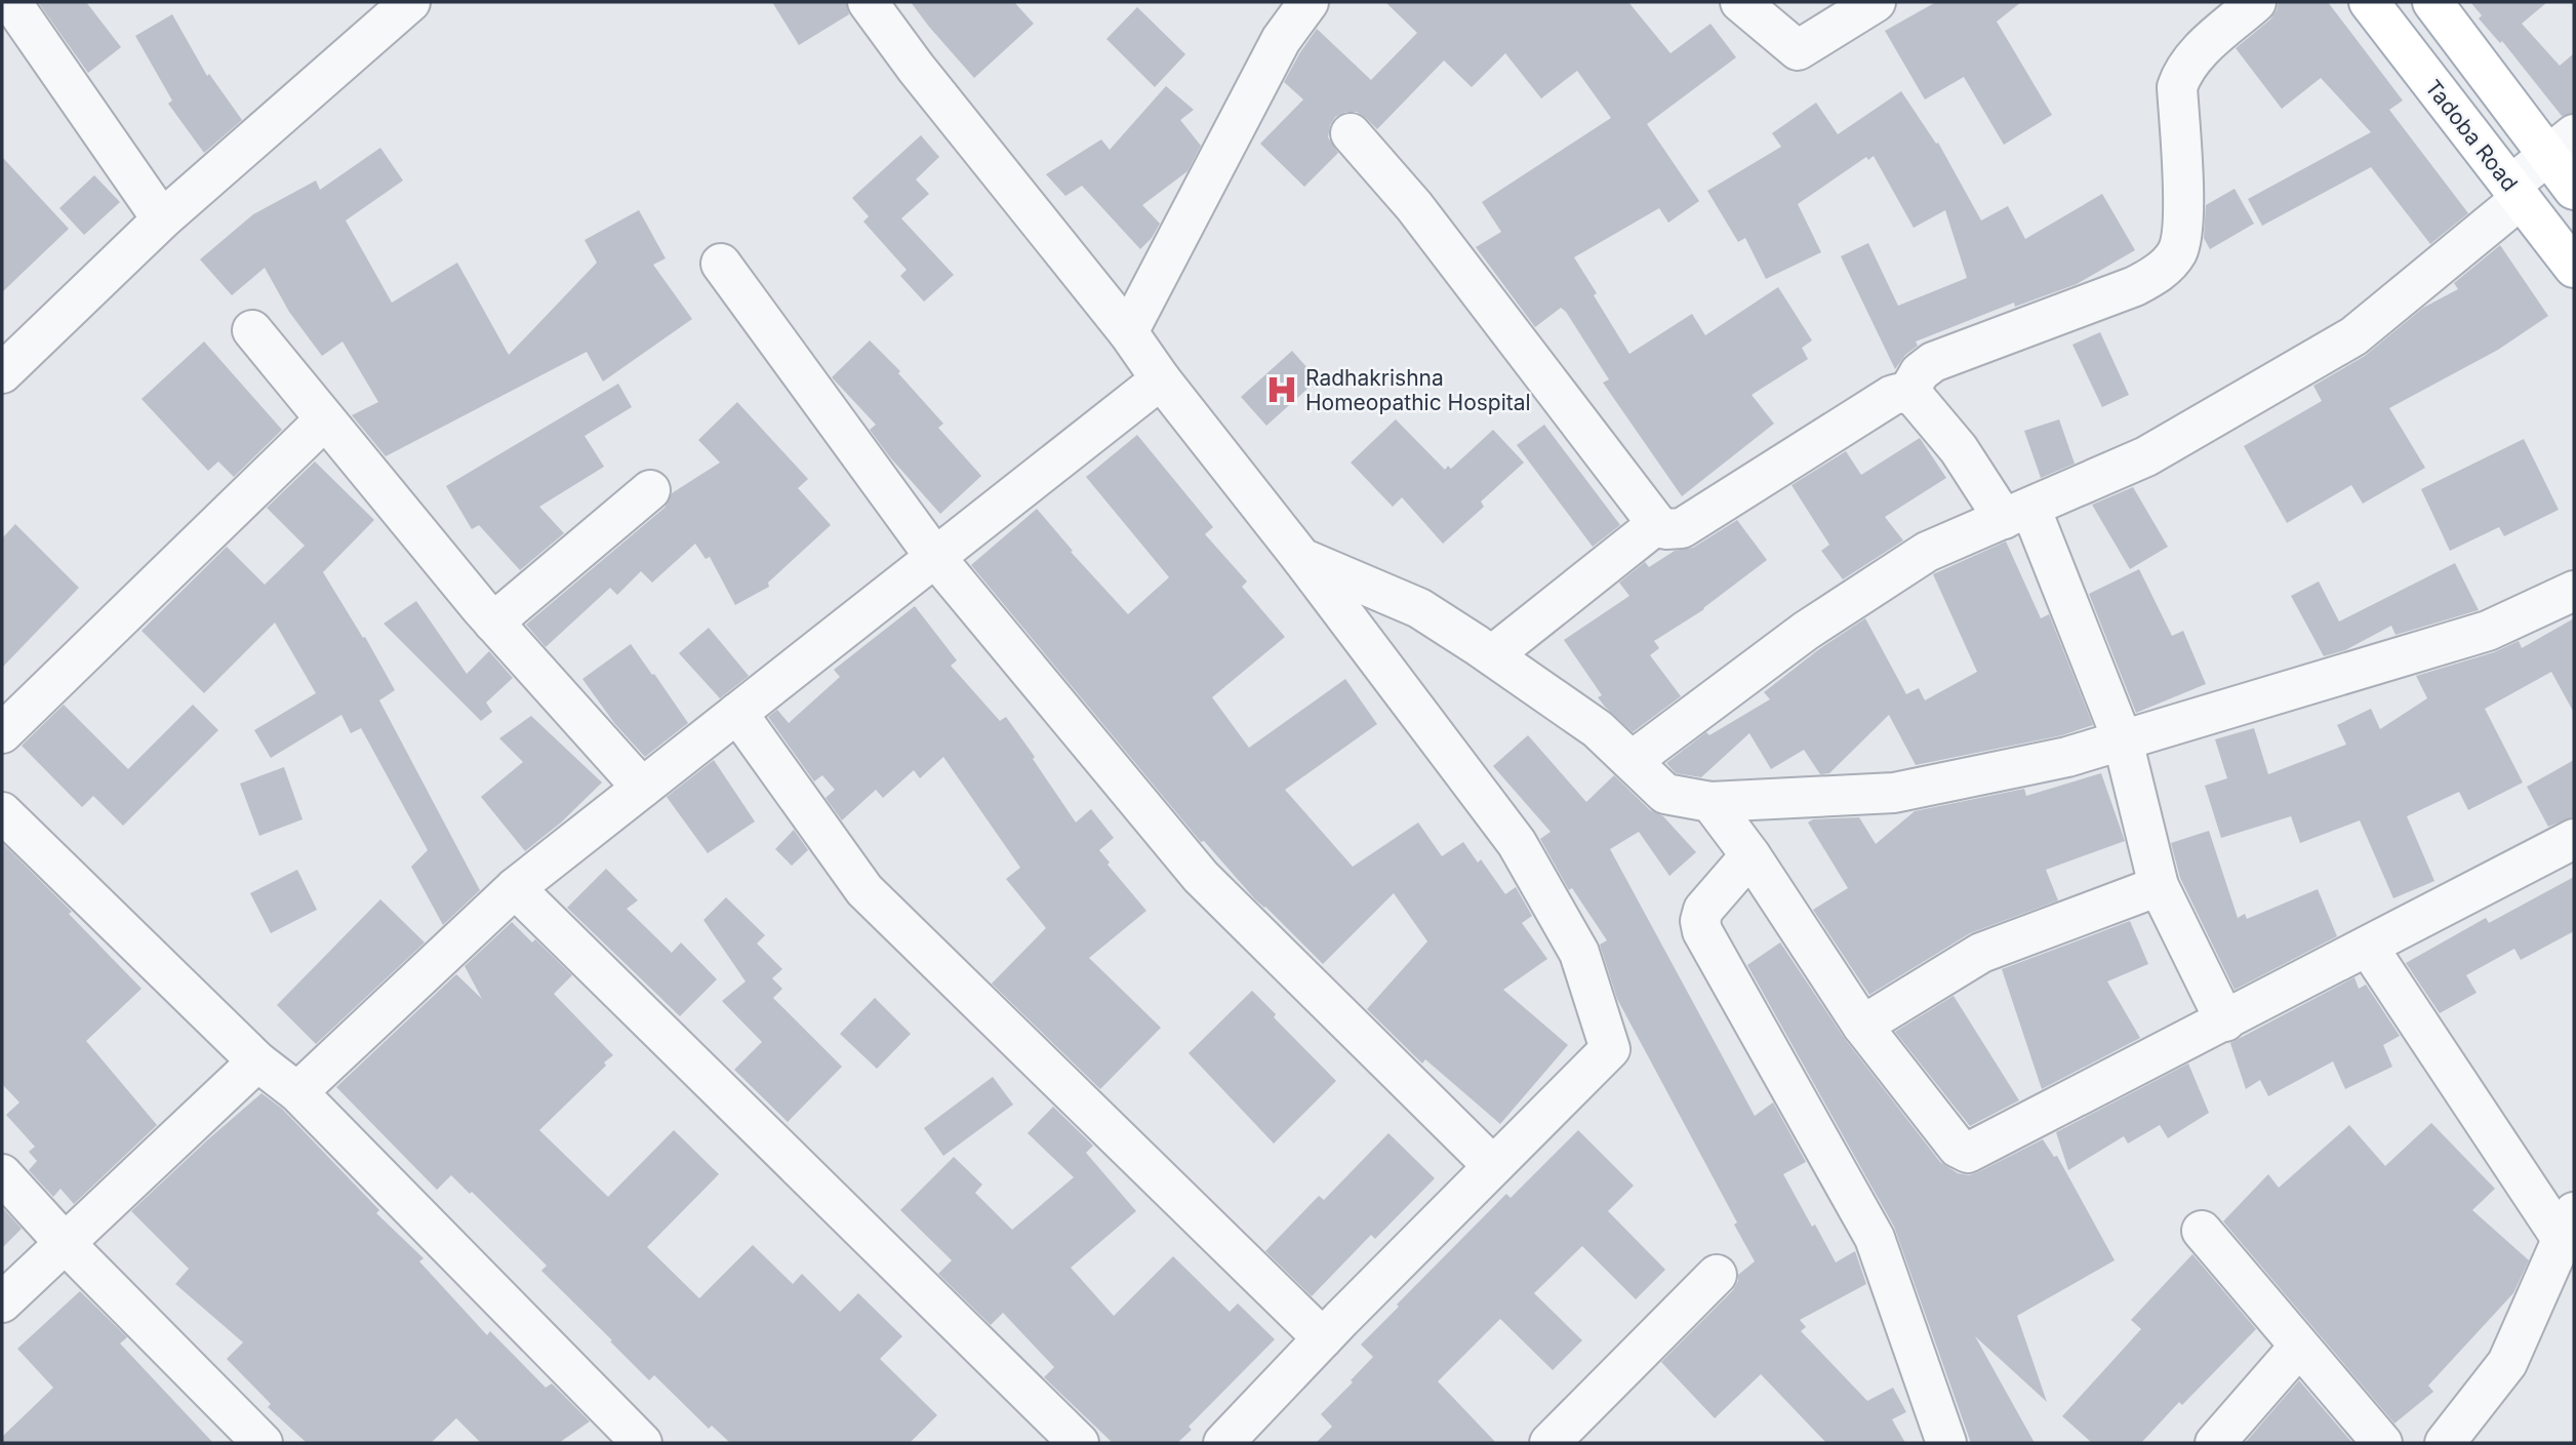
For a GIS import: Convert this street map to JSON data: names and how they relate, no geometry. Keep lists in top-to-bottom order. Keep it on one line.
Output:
{"streets":{"main road":["Tadoba Road"]},"places":{"hospital":["Radhakrishna Homeopathic Hospital"]}}
